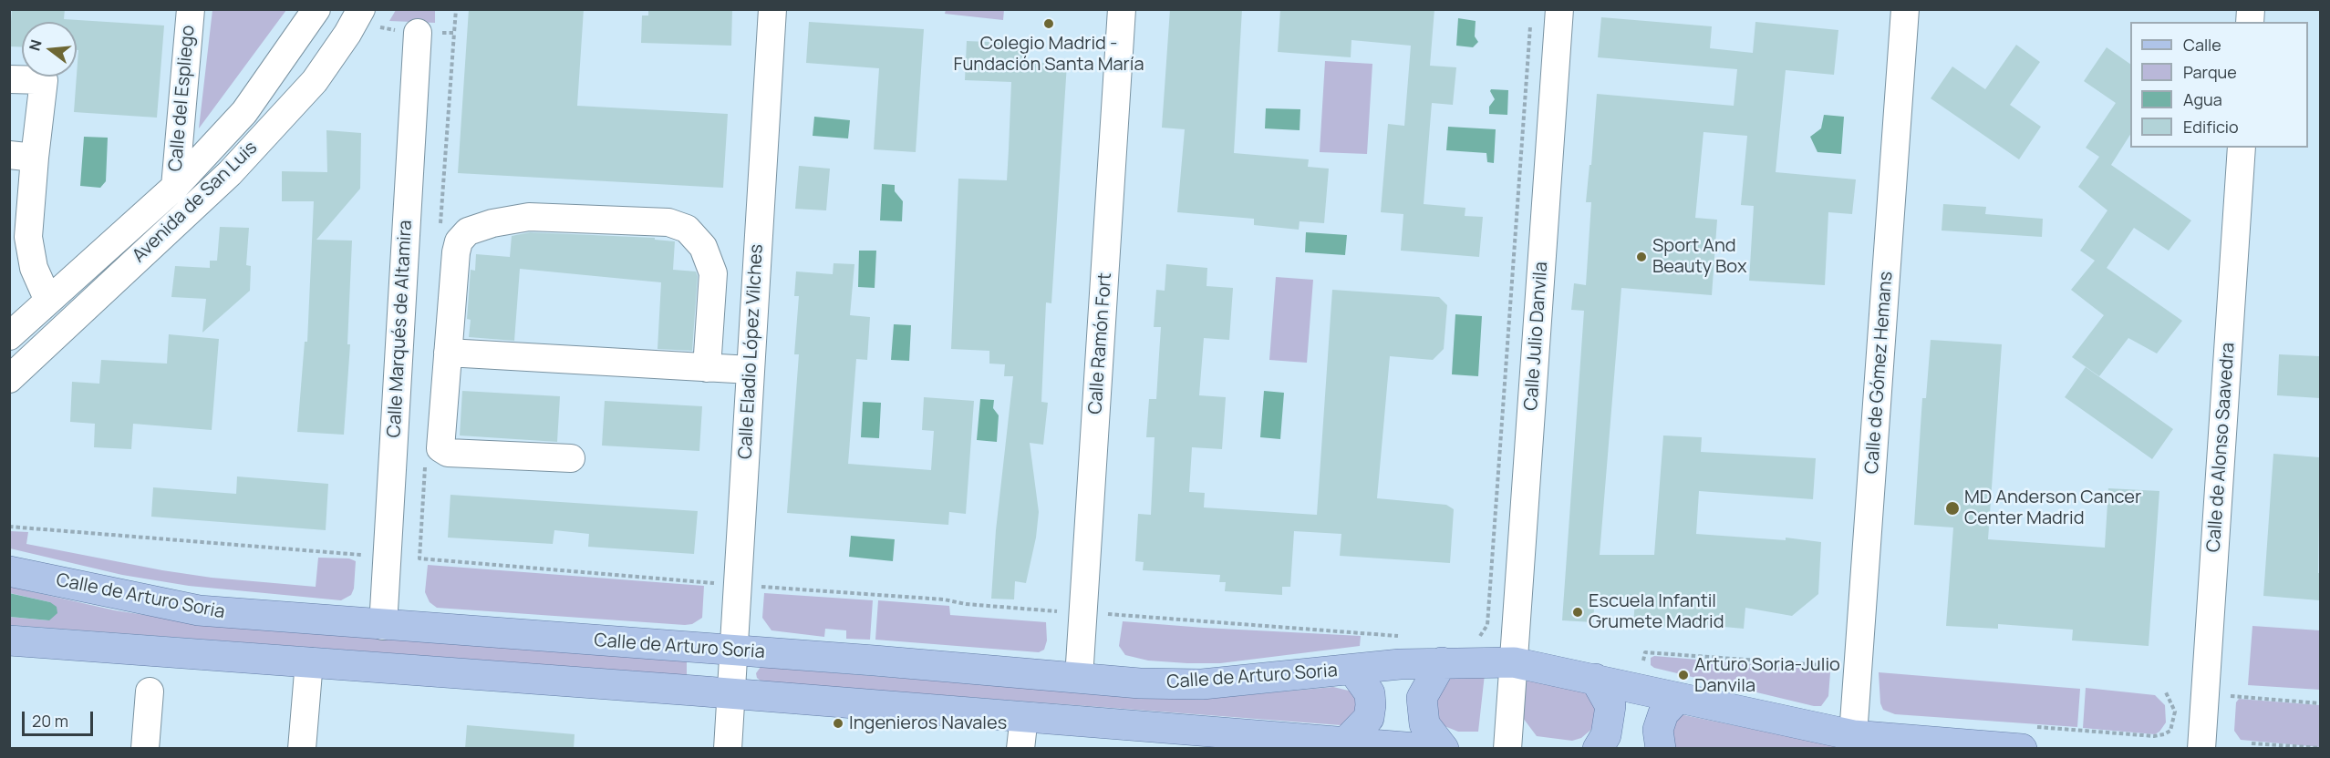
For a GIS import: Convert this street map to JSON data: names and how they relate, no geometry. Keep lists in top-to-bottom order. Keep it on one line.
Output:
{"streets":{"main road":["Calle de Arturo Soria"],"street":["Calle del Espliego","Avenida de San Luis","Calle Marqués de Altamira","Calle Julio Danvila","Calle Ramón Fort","Calle Eladio López Vilches","Calle de Gómez Hemans","Calle de Alonso Saavedra"]},"crossings":[["Calle del Espliego","Avenida de San Luis"],["Calle Marqués de Altamira","Calle de Arturo Soria"],["Calle Julio Danvila","Calle de Arturo Soria"],["Calle Ramón Fort","Calle de Arturo Soria"],["Calle Eladio López Vilches","Calle de Arturo Soria"],["Calle de Gómez Hemans","Calle de Arturo Soria"]],"places":["Colegio Madrid - Fundación Santa María","Sport And Beauty Box","MD Anderson Cancer Center Madrid","Escuela Infantil Grumete Madrid","Arturo Soria-Julio Danvila","Ingenieros Navales"],"legend":["Calle","Parque","Agua","Edificio"],"scale_bar":"20 m","north":"left"}
